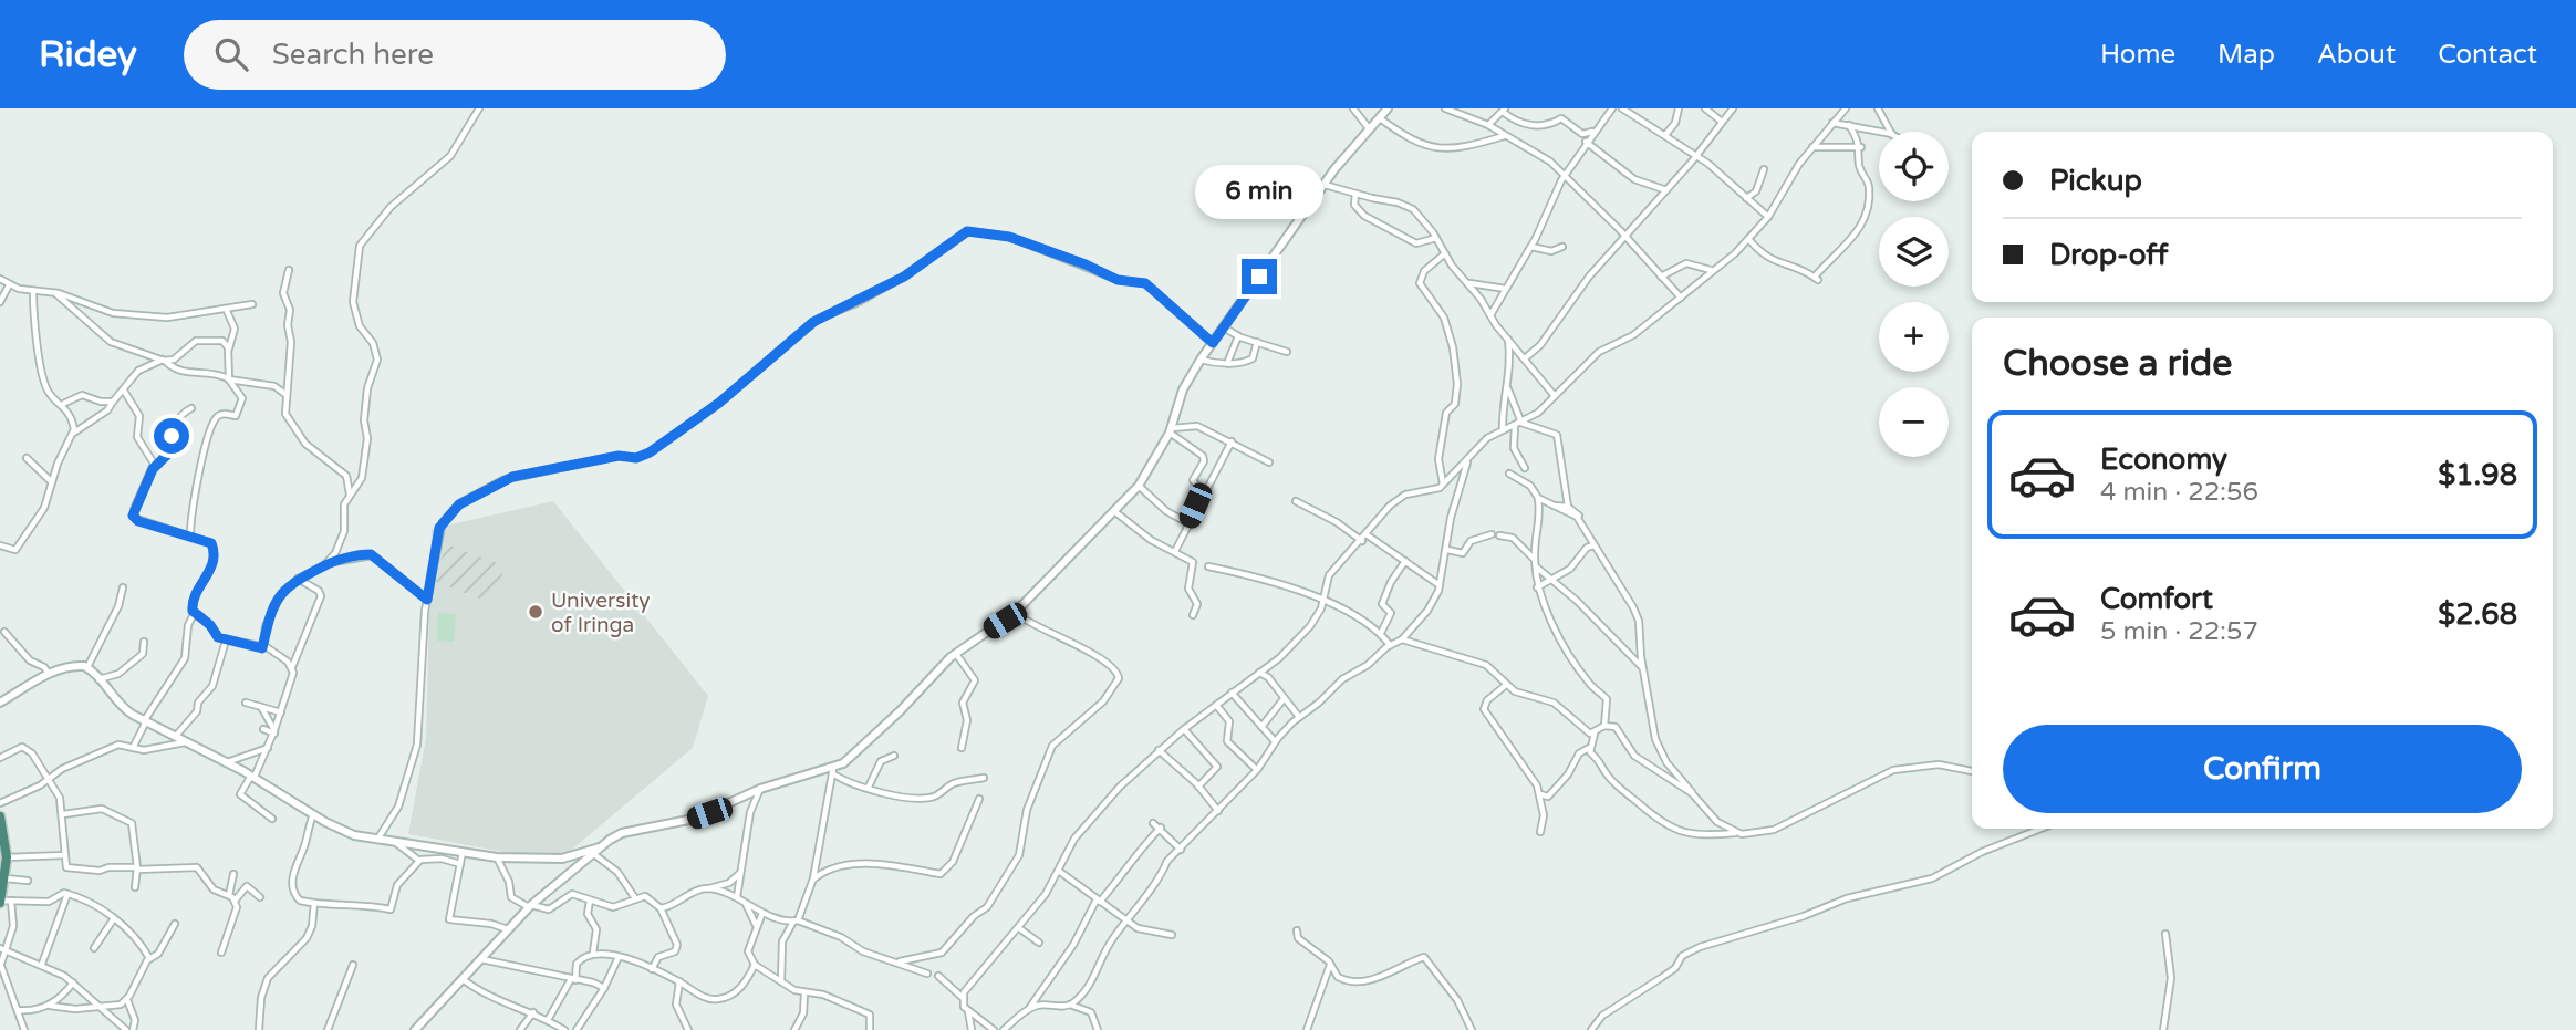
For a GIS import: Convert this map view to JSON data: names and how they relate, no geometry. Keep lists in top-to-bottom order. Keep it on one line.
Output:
{"places":["University of Iringa"],"page":{"header":"Ridey","search":"Search here","nav":["Home","Map","About","Contact"],"map_buttons":["+","−"],"banner":["Pickup","Drop-off"],"bubble":"6 min","heading":"Choose a ride","list":[{"name":"Economy","note":"4 min · 22:56","value":"$1.98"},{"name":"Comfort","note":"5 min · 22:57","value":"$2.68"}],"buttons":"Confirm"}}
